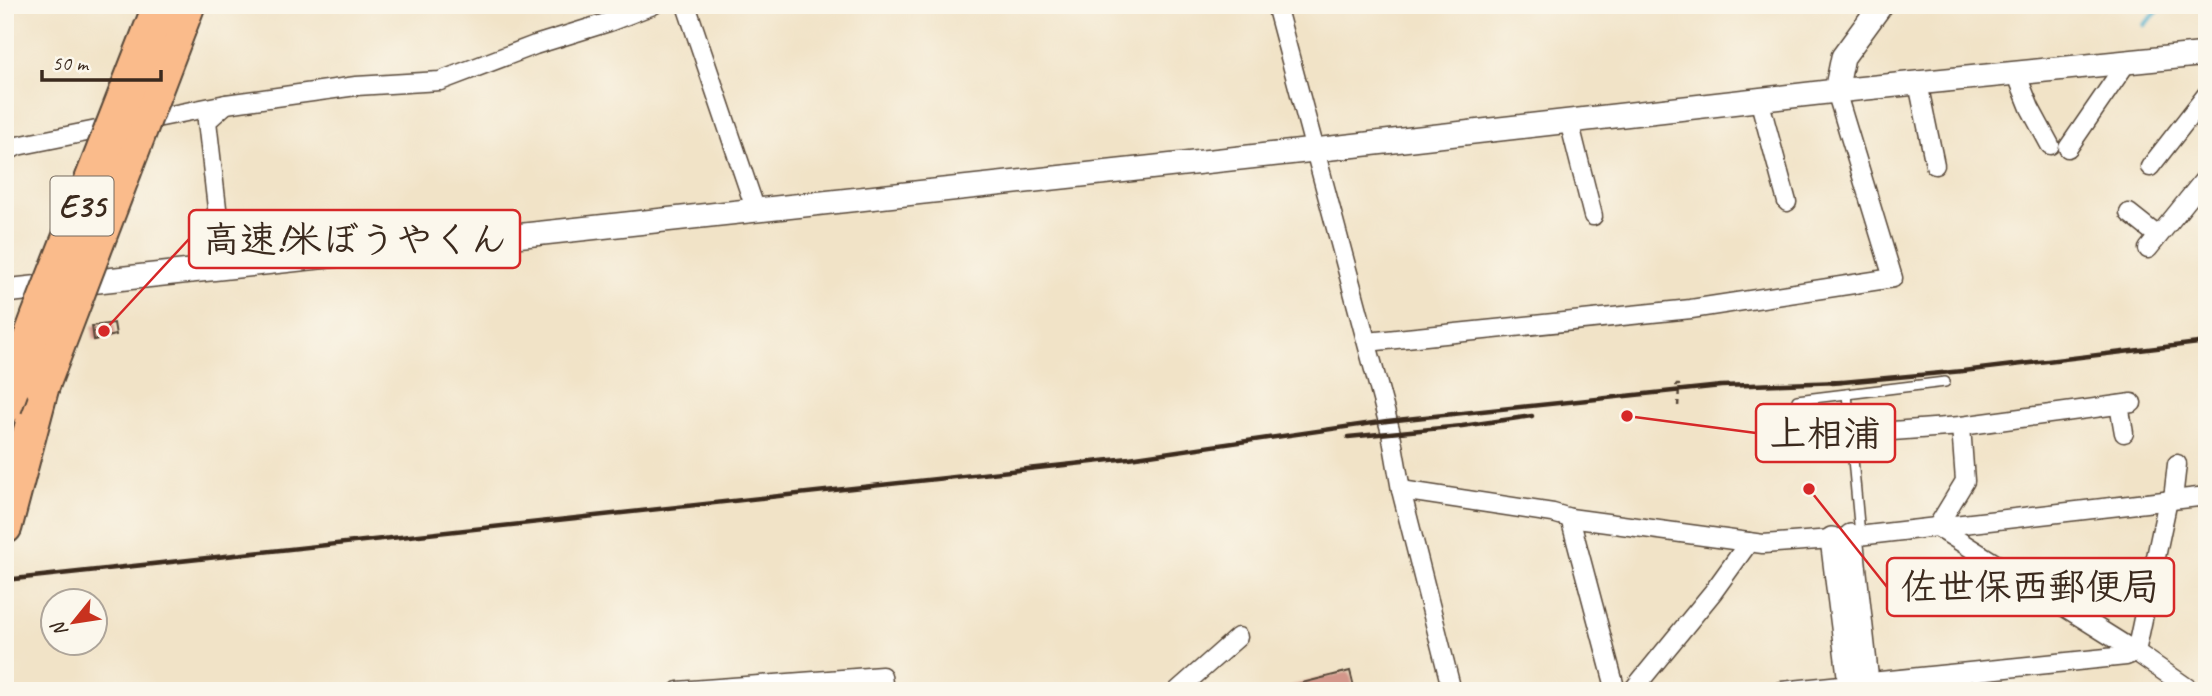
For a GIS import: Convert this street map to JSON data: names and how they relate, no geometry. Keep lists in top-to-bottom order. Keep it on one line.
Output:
{"streets":{"highway":["E35"]},"places":["高速!米ぼうやくん","上相浦","佐世保西郵便局"],"scale_bar":"50 m","north":"bottom left"}
